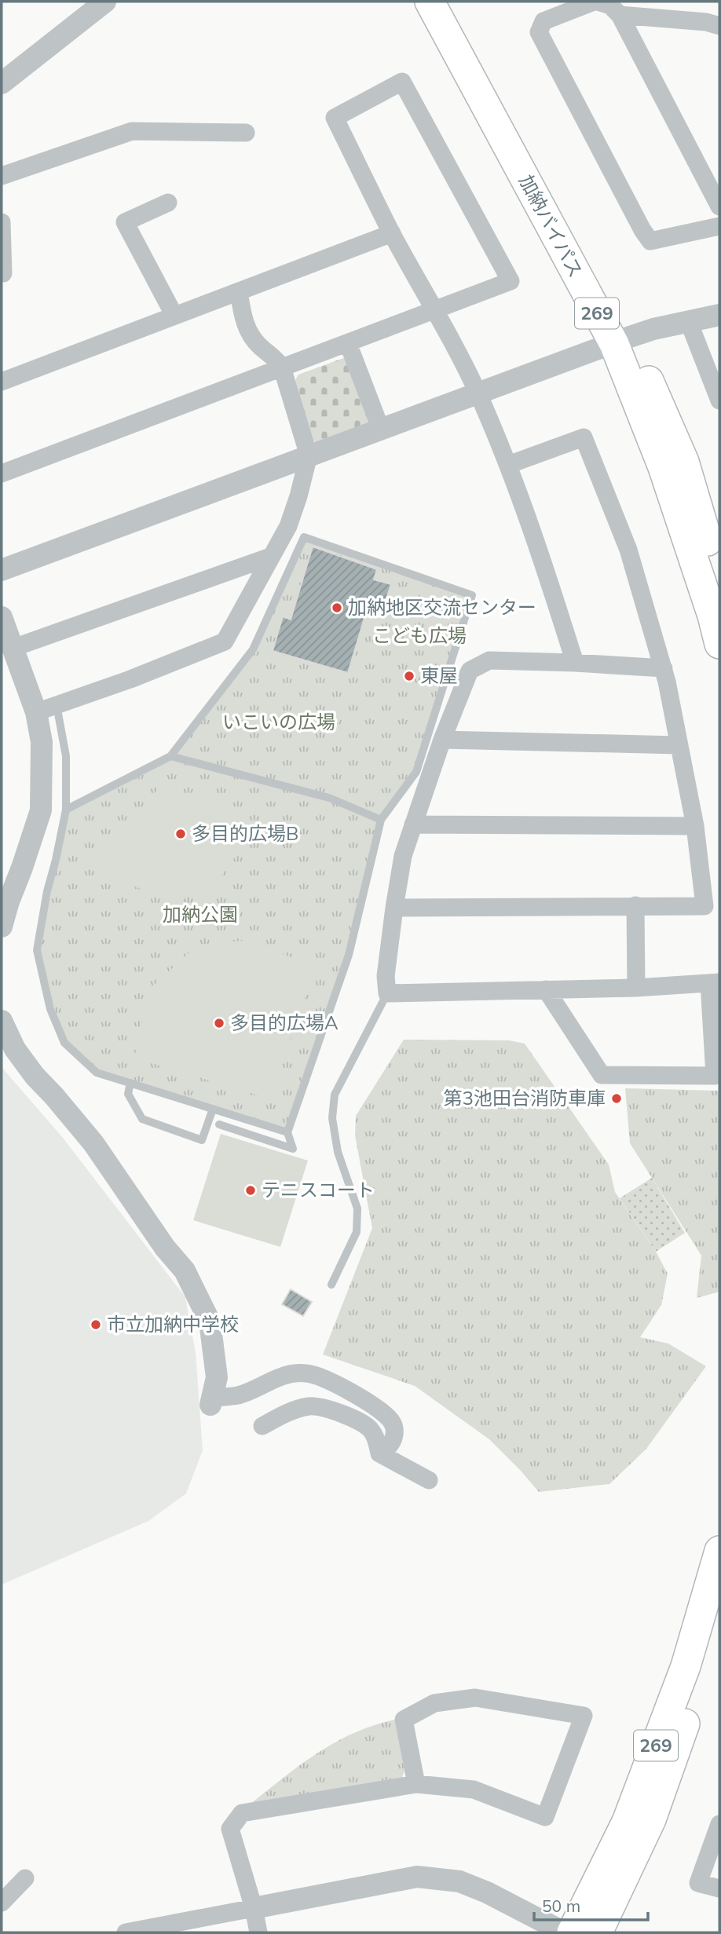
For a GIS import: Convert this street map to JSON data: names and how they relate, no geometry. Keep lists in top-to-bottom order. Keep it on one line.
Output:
{"streets":{"highway":["加納バイパス","269"]},"parks":["こども広場","いこいの広場","加納公園"],"places":["加納地区交流センター","東屋","多目的広場B","多目的広場A","第3池田台消防車庫","テニスコート","市立加納中学校"],"scale_bar":"50 m"}
